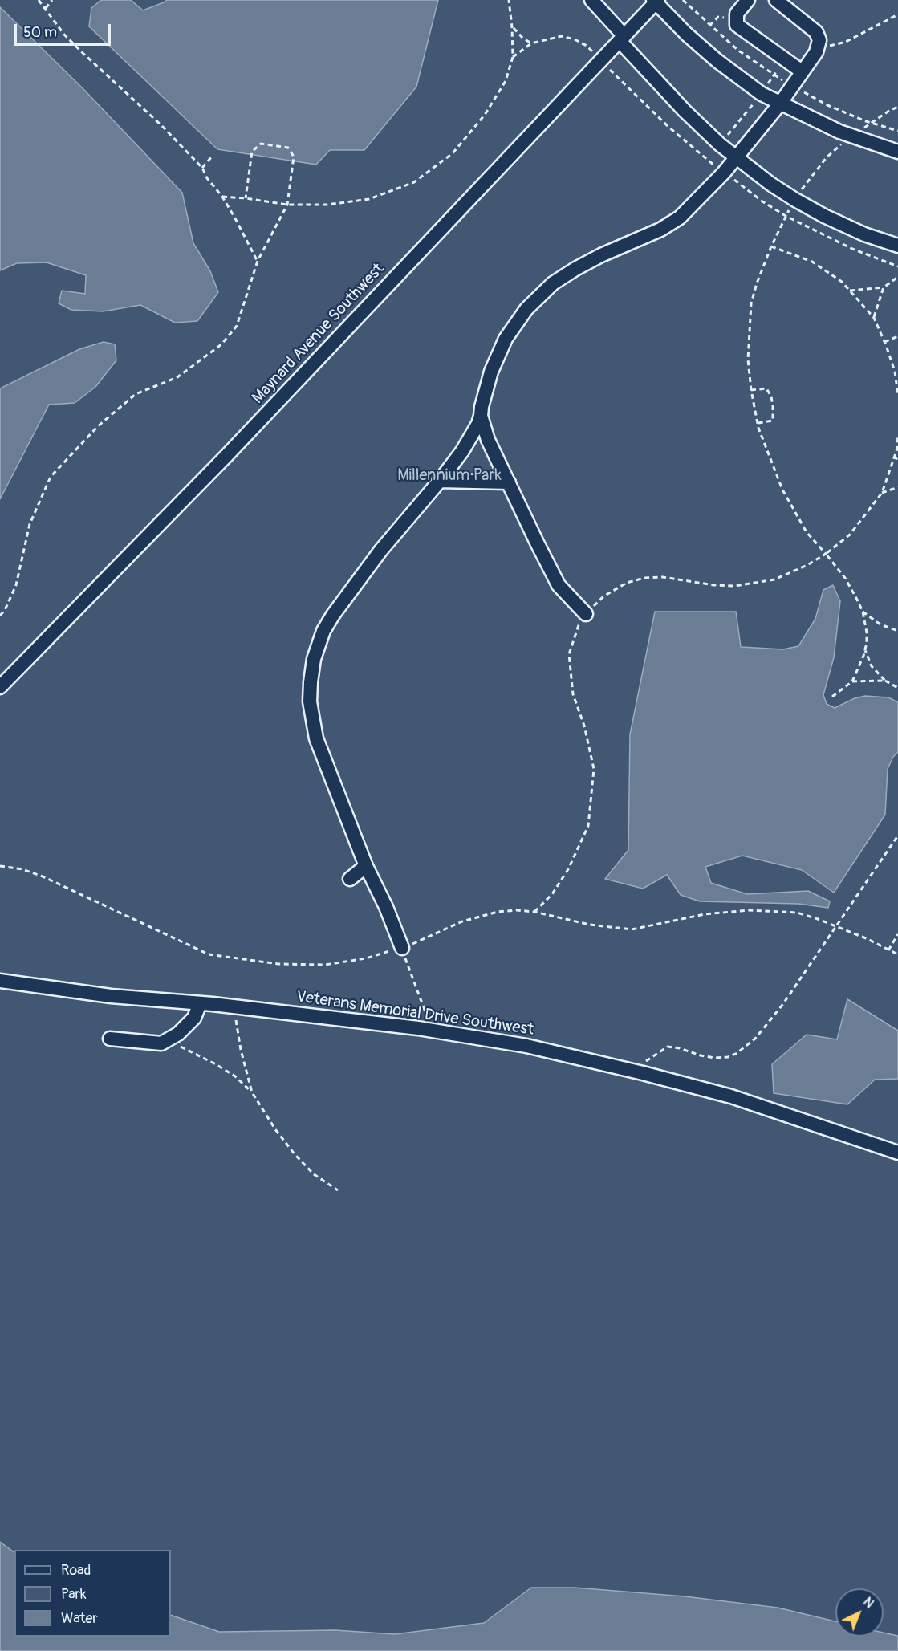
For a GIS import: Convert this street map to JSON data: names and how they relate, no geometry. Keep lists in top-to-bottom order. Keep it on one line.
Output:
{"streets":{"street":["Maynard Avenue Southwest","Veterans Memorial Drive Southwest"]},"parks":["Millennium Park"],"legend":["Road","Park","Water"],"scale_bar":"50 m","north":"top right"}
